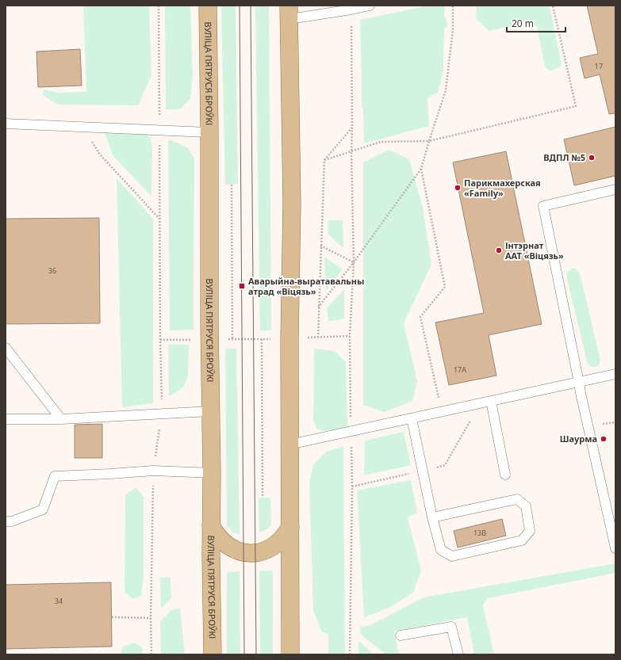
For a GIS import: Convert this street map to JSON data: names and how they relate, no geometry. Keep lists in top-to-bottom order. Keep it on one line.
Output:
{"streets":{"main road":["ВУЛІЦА ПЯТРУСЯ БРОЎКІ"]},"places":{"other":["ВДПЛ №5","Парикмахерская «Family»","Інтэрнат ААТ «Віцязь»","Шаурма"],"transit":["Аварыйна-выратавальны атрад «Віцязь»"]},"house_numbers":["17","36","17А","13В","34"],"scale_bar":"20 m"}
